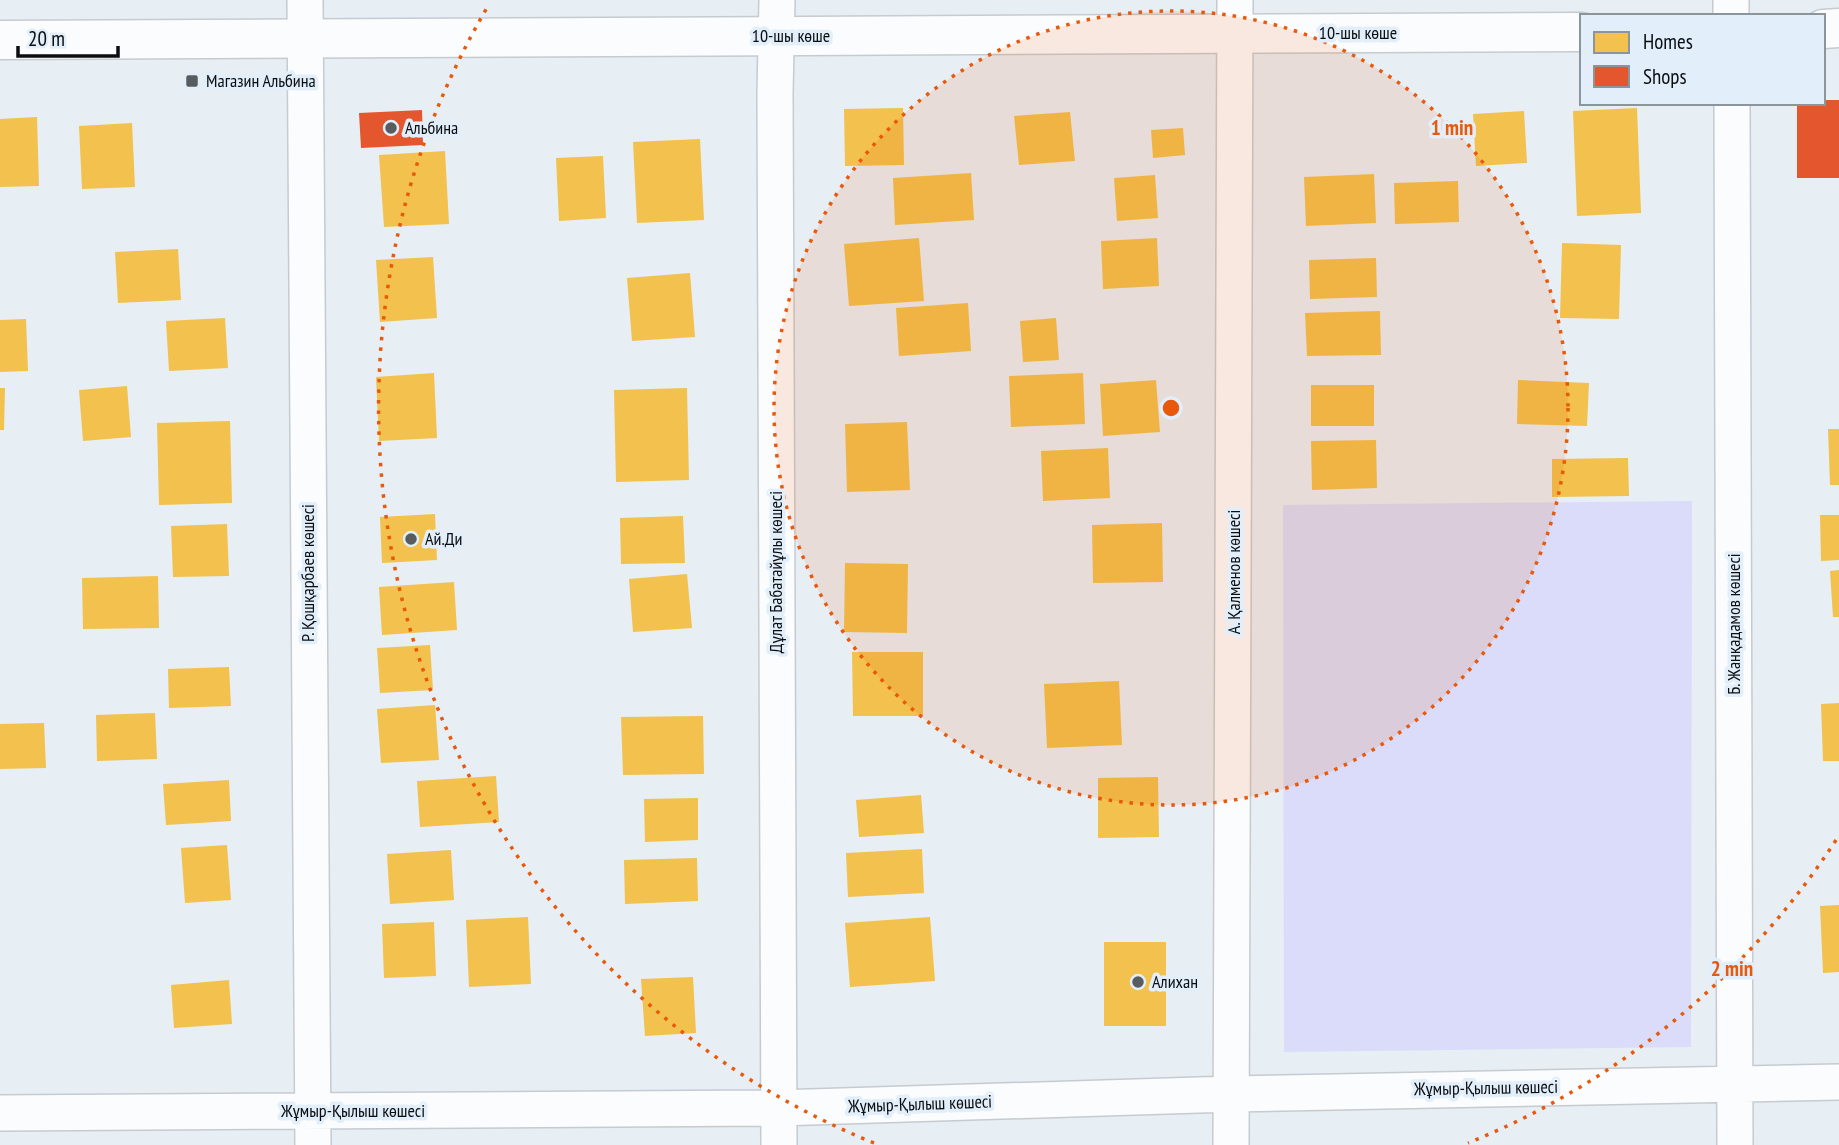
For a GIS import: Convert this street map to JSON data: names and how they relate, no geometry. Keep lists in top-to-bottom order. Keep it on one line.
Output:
{"streets":{"street":["10-шы көше","Дұлат Бабатайұлы көшесі","А. Қалменов көшесі","Р. Қошқарбаев көшесі","Б. Жанқадамов көшесі","Жұмыр-Қылыш көшесі"]},"crossings":[["10-шы көше","Дұлат Бабатайұлы көшесі"],["10-шы көше","А. Қалменов көшесі"],["10-шы көше","Р. Қошқарбаев көшесі"],["Дұлат Бабатайұлы көшесі","Жұмыр-Қылыш көшесі"],["А. Қалменов көшесі","Жұмыр-Қылыш көшесі"],["Р. Қошқарбаев көшесі","Жұмыр-Қылыш көшесі"],["Б. Жанқадамов көшесі","Жұмыр-Қылыш көшесі"]],"places":{"transit":["Магазин Альбина"],"other":["Альбина","Ай.Ди","Алихан"]},"legend":["Homes","Shops"],"scale_bar":"20 m","rings":["1 min","2 min"]}
